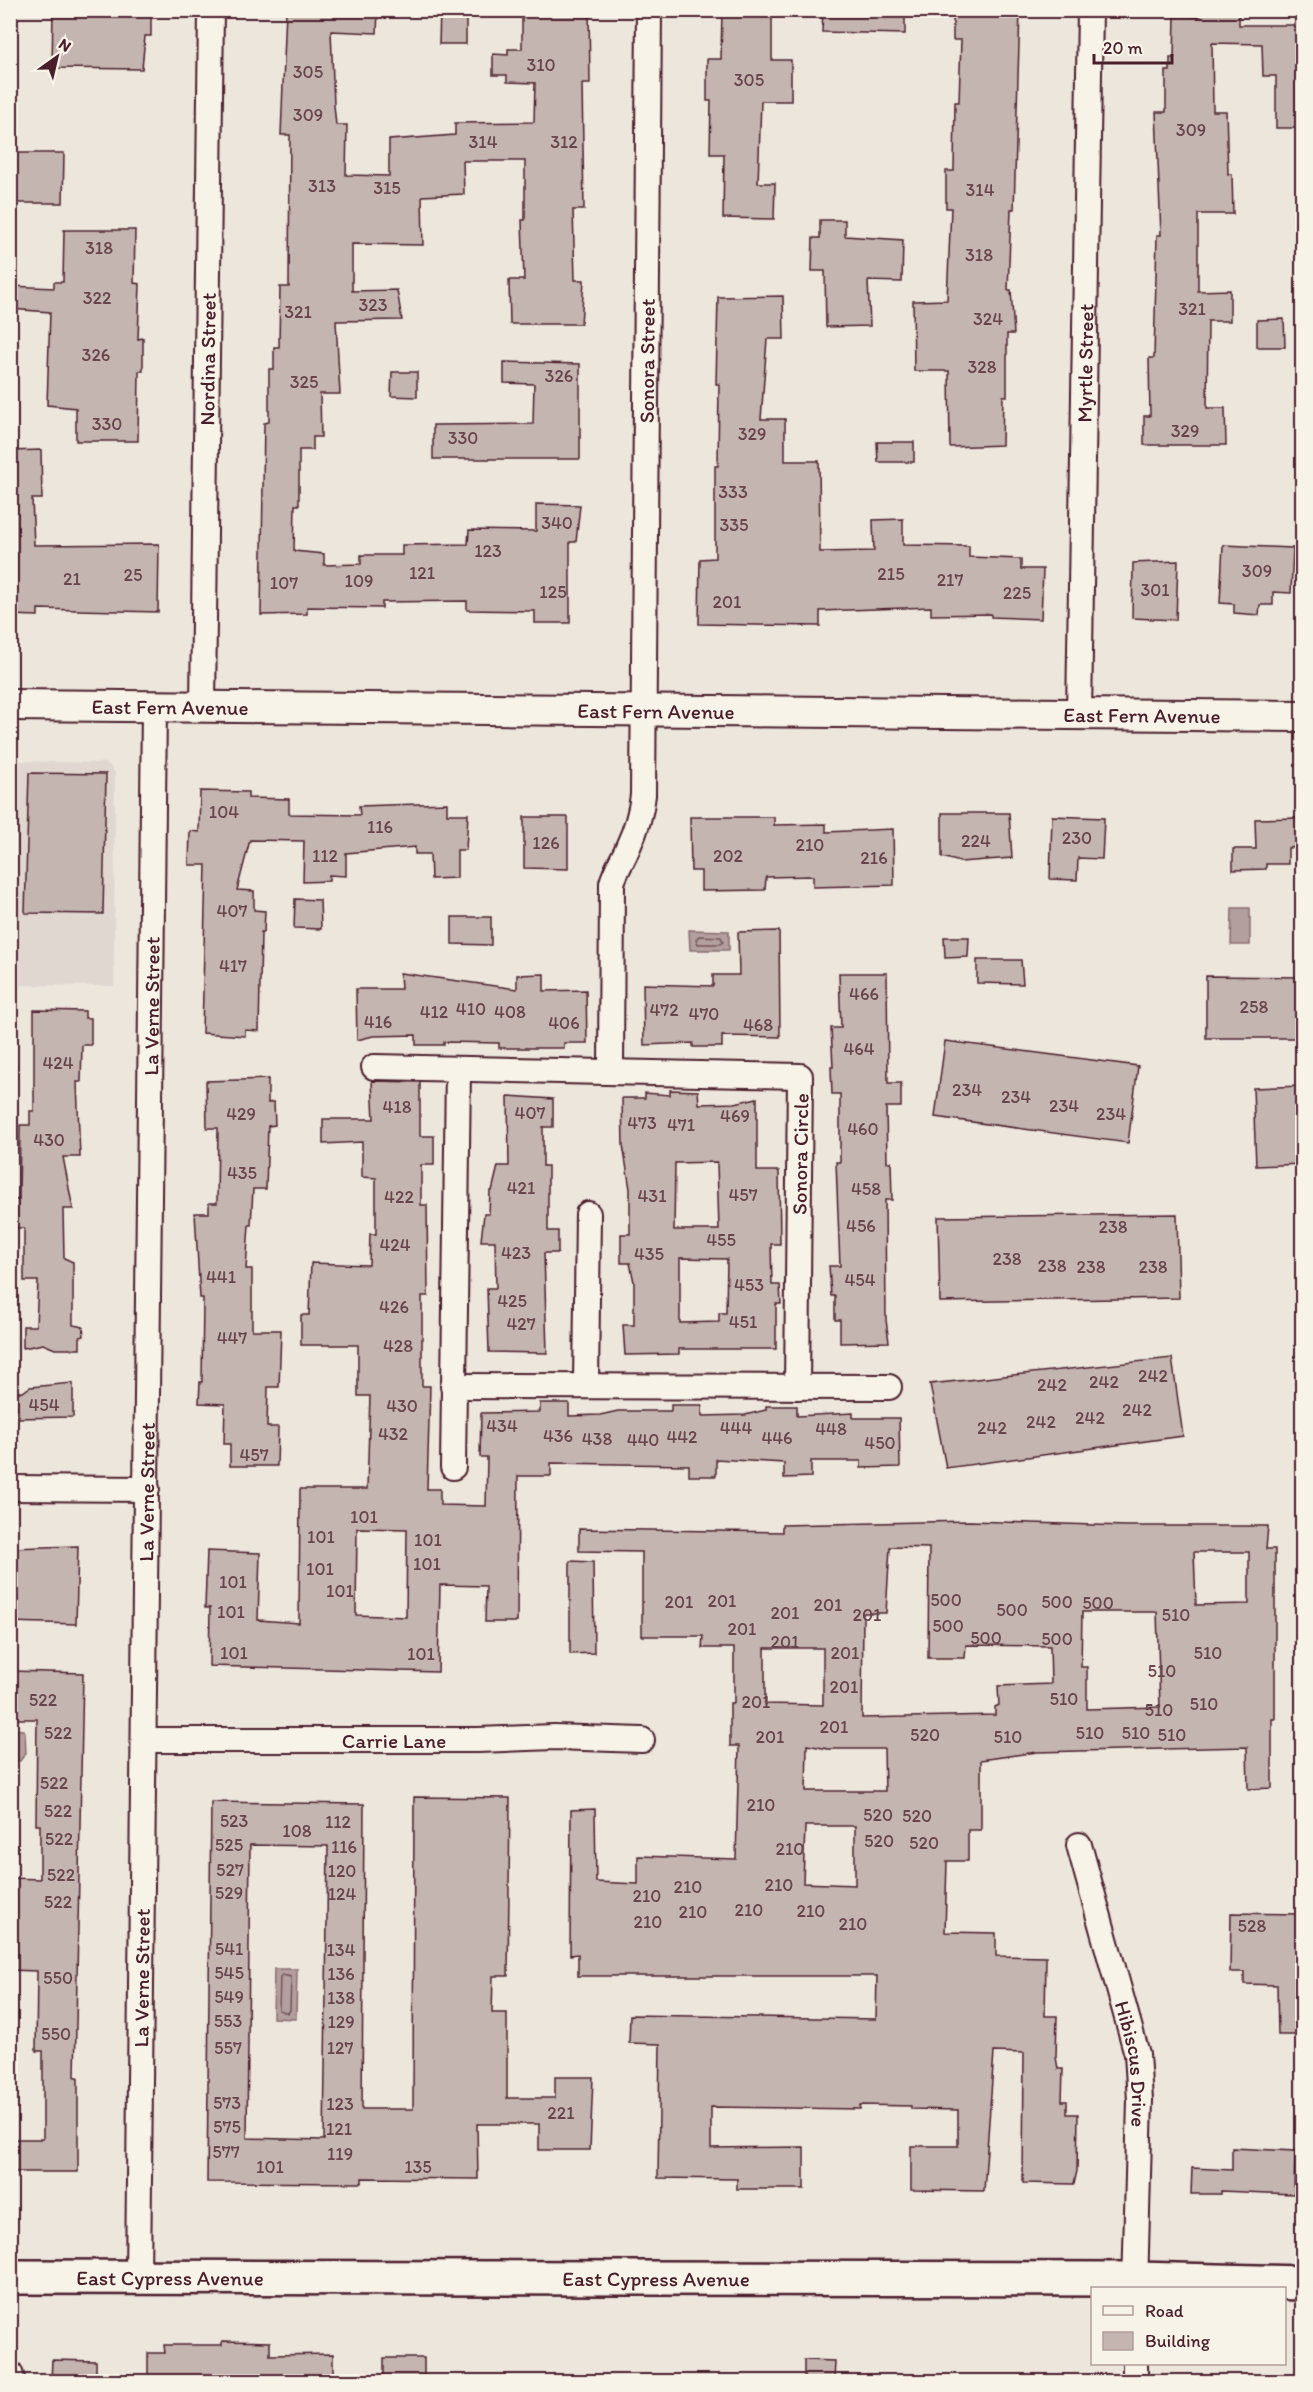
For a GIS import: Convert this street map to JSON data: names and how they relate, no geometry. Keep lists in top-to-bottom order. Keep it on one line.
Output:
{"streets":{"main road":["East Cypress Avenue"],"street":["Nordina Street","Sonora Street","Myrtle Street","East Fern Avenue","La Verne Street","Sonora Circle","Carrie Lane","Hibiscus Drive"]},"crossings":[["Nordina Street","East Fern Avenue"],["Sonora Street","East Fern Avenue"],["Myrtle Street","East Fern Avenue"],["East Fern Avenue","La Verne Street"],["La Verne Street","Carrie Lane"],["La Verne Street","East Cypress Avenue"],["Hibiscus Drive","East Cypress Avenue"]],"house_numbers":["310","305","305","309","309","314","312","313","315","314","318","318","322","323","321","321","324","326","328","326","325","330","329","329","330","333","340","335","123","309","121","215","25","21","217","109","107","301","125","225","201","104","116","230","224","126","210","112","202","216","407","417","466","258","410","472","412","408","470","416","406","468","464","424","234","234","234","418","407","429","234","469","473","471","460","430","435","421","458","457","431","422","456","238","455","424","423","435","238","238","238","238","441","454","453","425","426","451","427","447","428","242","242","242","454","430","242","242","242","434","444","242","448","432","436","442","446","438","440","450","457","101","101","101","101","101","101","101","500","201","201","500","500","201","500","101","201","201","510","500","201","500","500","201","101","201","510","101","510","201","510","522","201","510","510","201","522","510","510","520","510","201","510","522","210","522","520","520","523","112","108","522","520","520","525","116","210","527","120","522","210","210","529","124","210","522","210","210","210","210","210","528","541","134","545","136","550","549","138","553","129","550","557","127","573","123","221","575","121","577","119","101","135"],"legend":["Road","Building"],"scale_bar":"20 m","north":"top right"}
